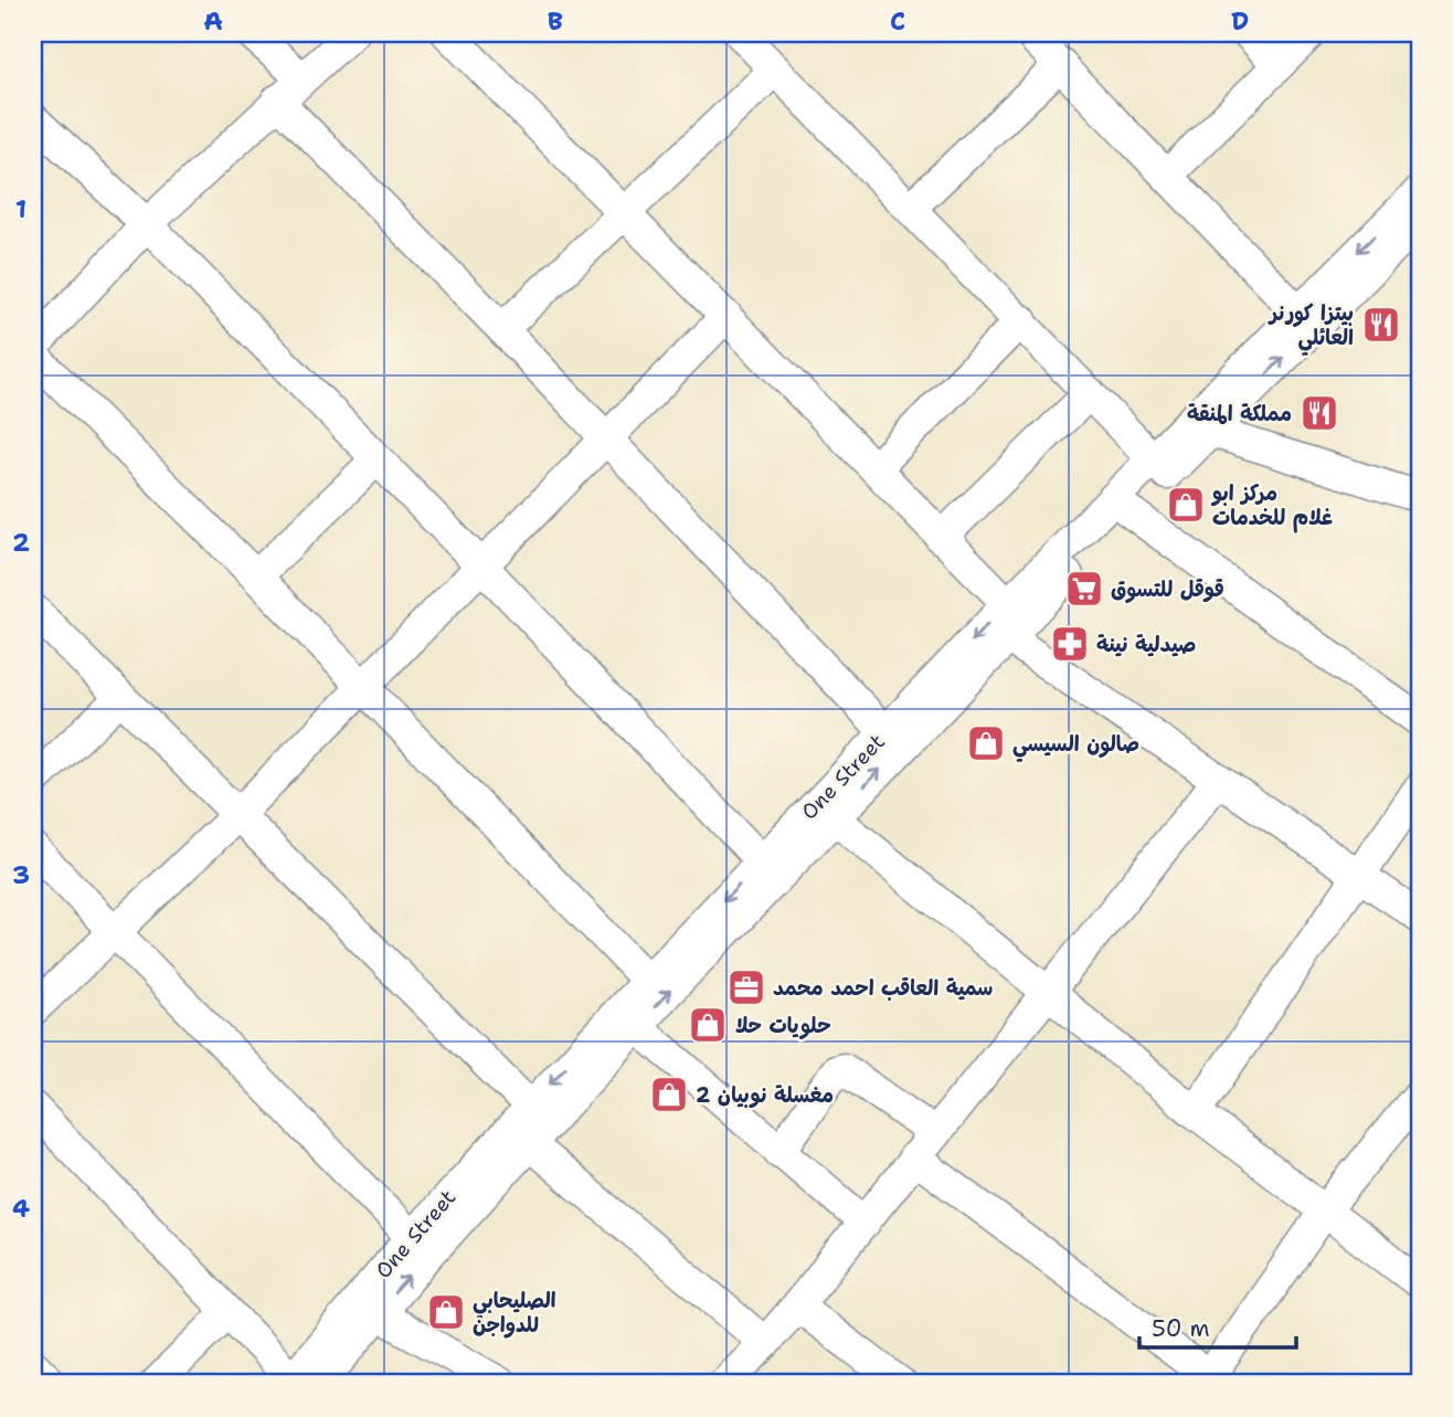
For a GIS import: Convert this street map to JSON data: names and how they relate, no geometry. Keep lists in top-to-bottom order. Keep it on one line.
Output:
{"streets":{"street":["One Street"]},"places":{"restaurant":["بيتزا كورنر العائلي","مملكة المنقة"],"shop":["مركز ابو غلام للخدمات","صالون السيسي","حلويات حلا","مغسلة نوبيان 2","الصليحابي للدواجن"],"supermarket":["قوقل للتسوق"],"pharmacy":["صيدلية نينة"],"office":["سمية العاقب احمد محمد"]},"scale_bar":"50 m","grid":{"columns":["A","B","C","D"],"rows":["1","2","3","4"]}}
